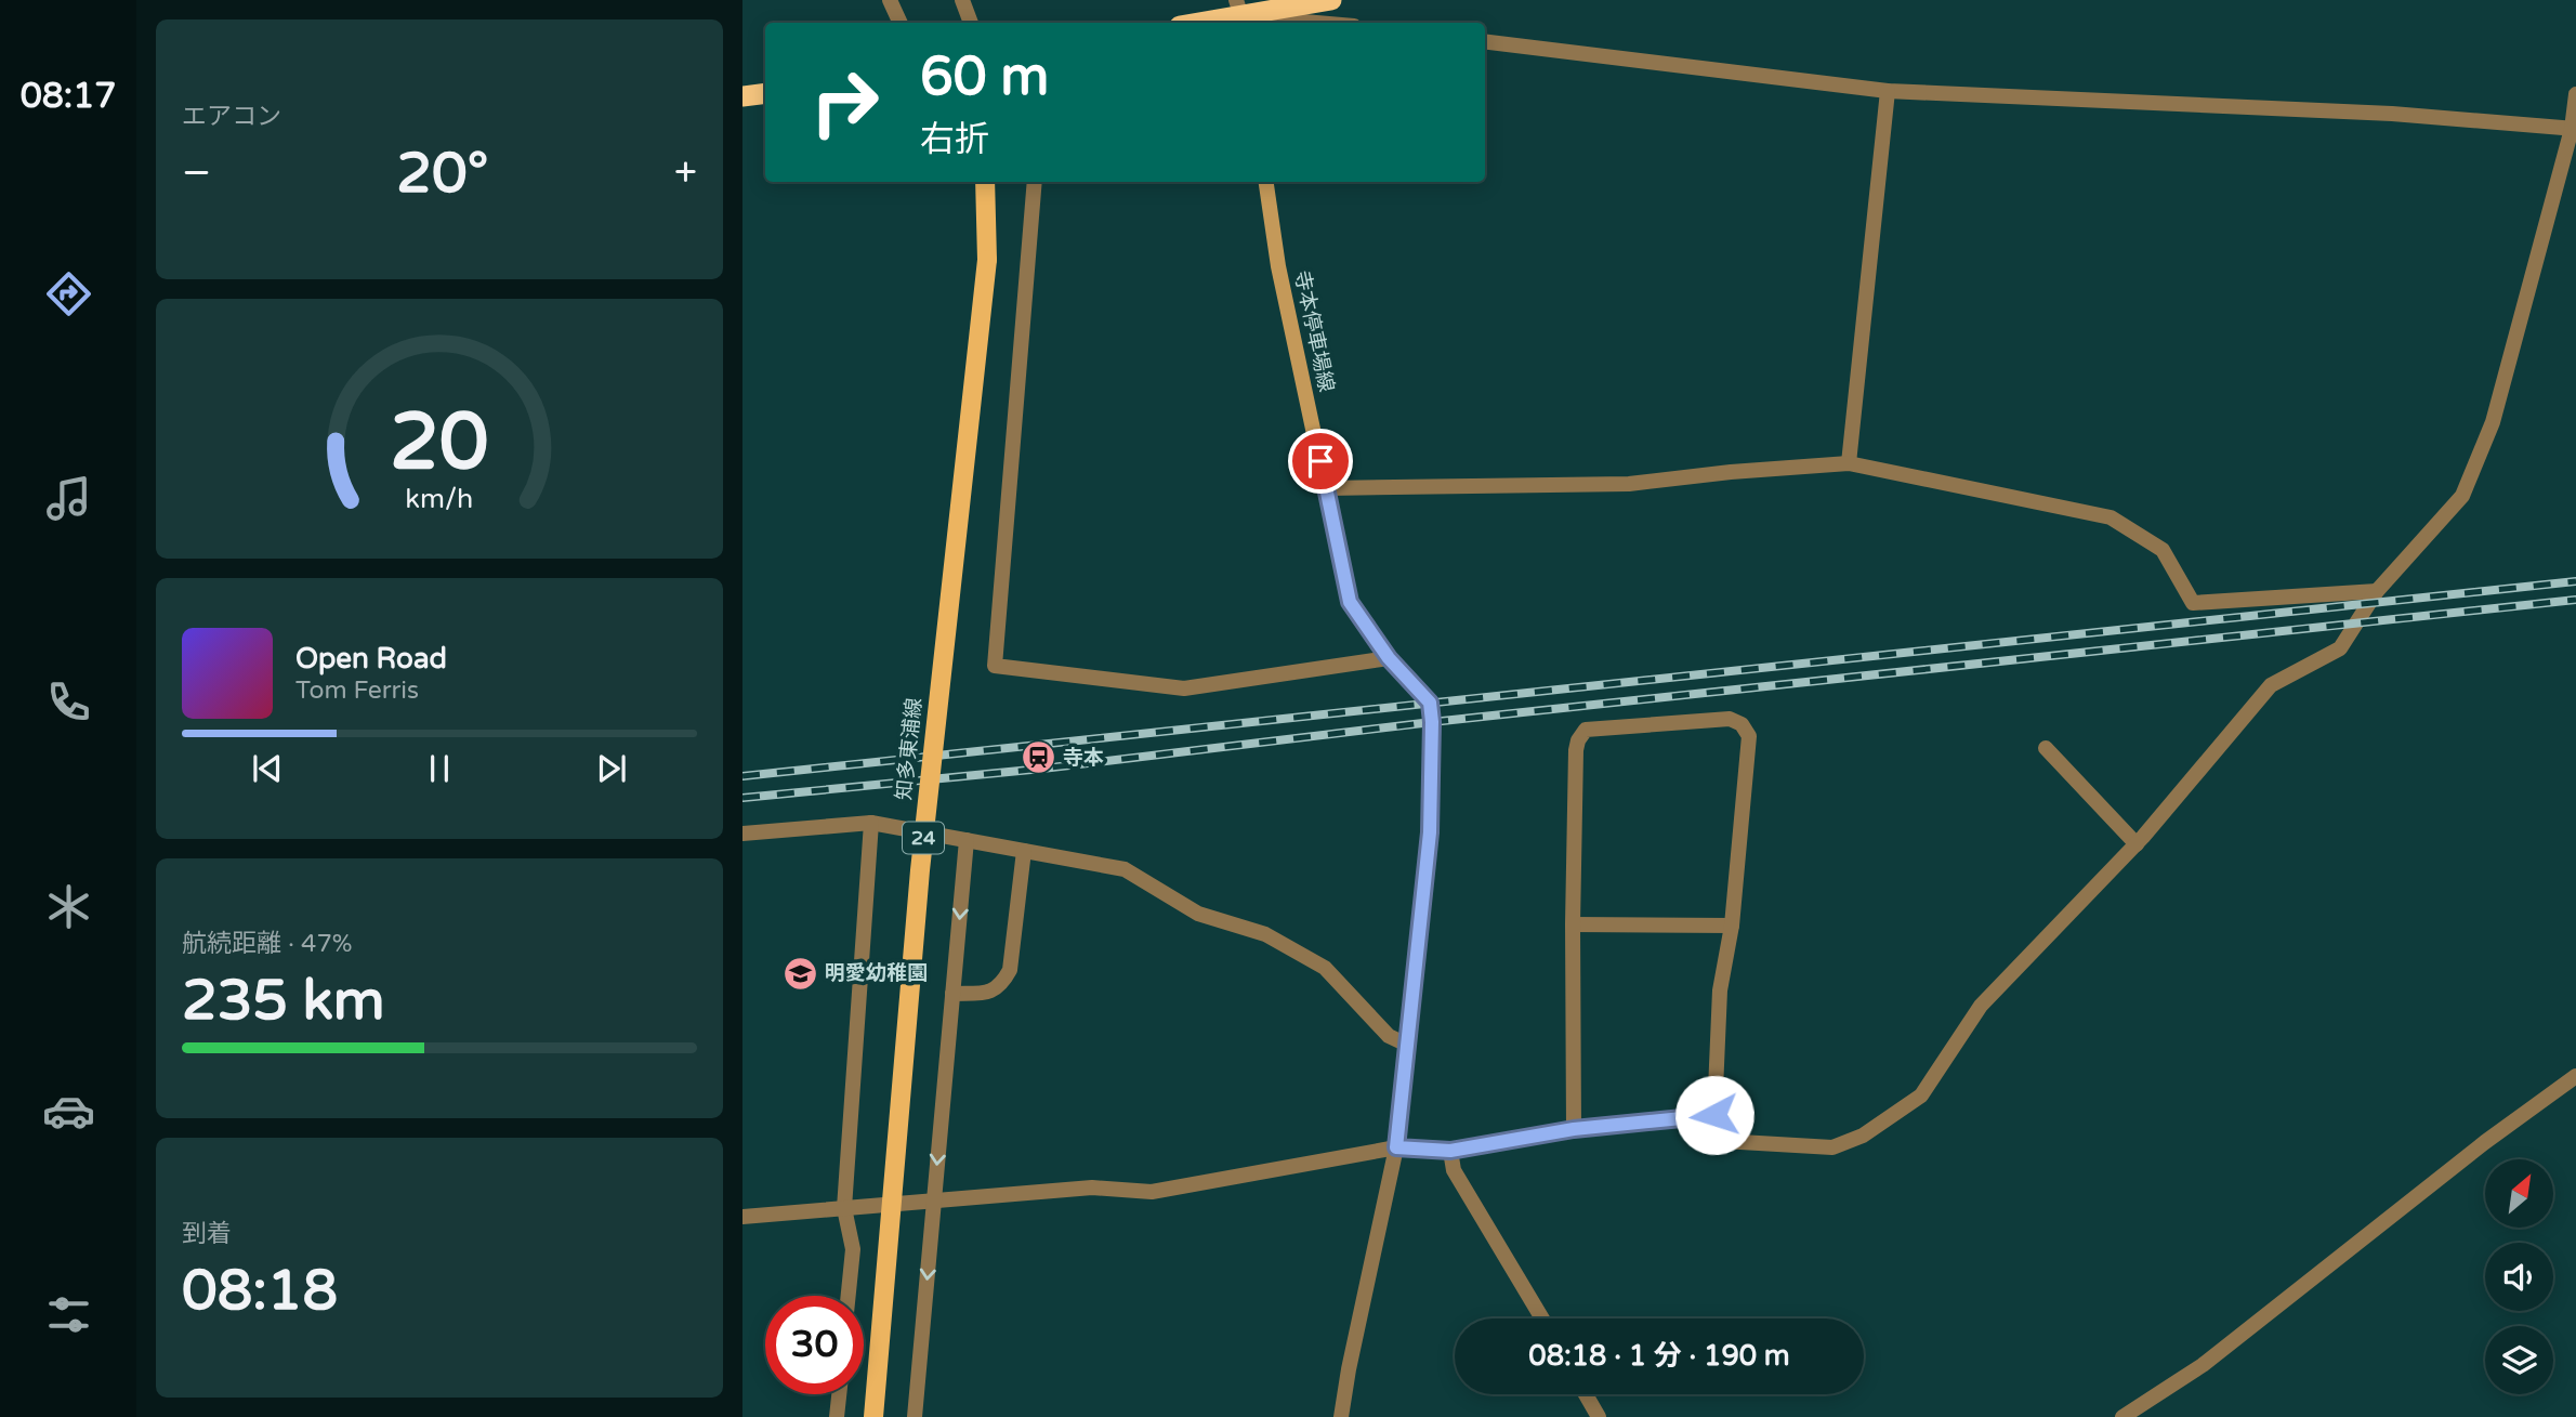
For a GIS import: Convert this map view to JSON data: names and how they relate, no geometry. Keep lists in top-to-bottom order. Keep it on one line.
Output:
{"streets":{"main road":["寺本停車場線","知多東浦線","24"]},"places":{"station":["寺本"],"school or university":["明愛幼稚園"]},"north":"top right","page":{"tabs":"08:17","tile":["エアコン",["航続距離 · 47%","235 km"],["到着","08:18"]],"turn":["60 m","右折"],"heat":["−","20°","+"],"song":["Open Road","Tom Ferris"],"limit":"30","trip":"08:18 · 1 分 · 190 m","gauge":["20","km/h"]}}
